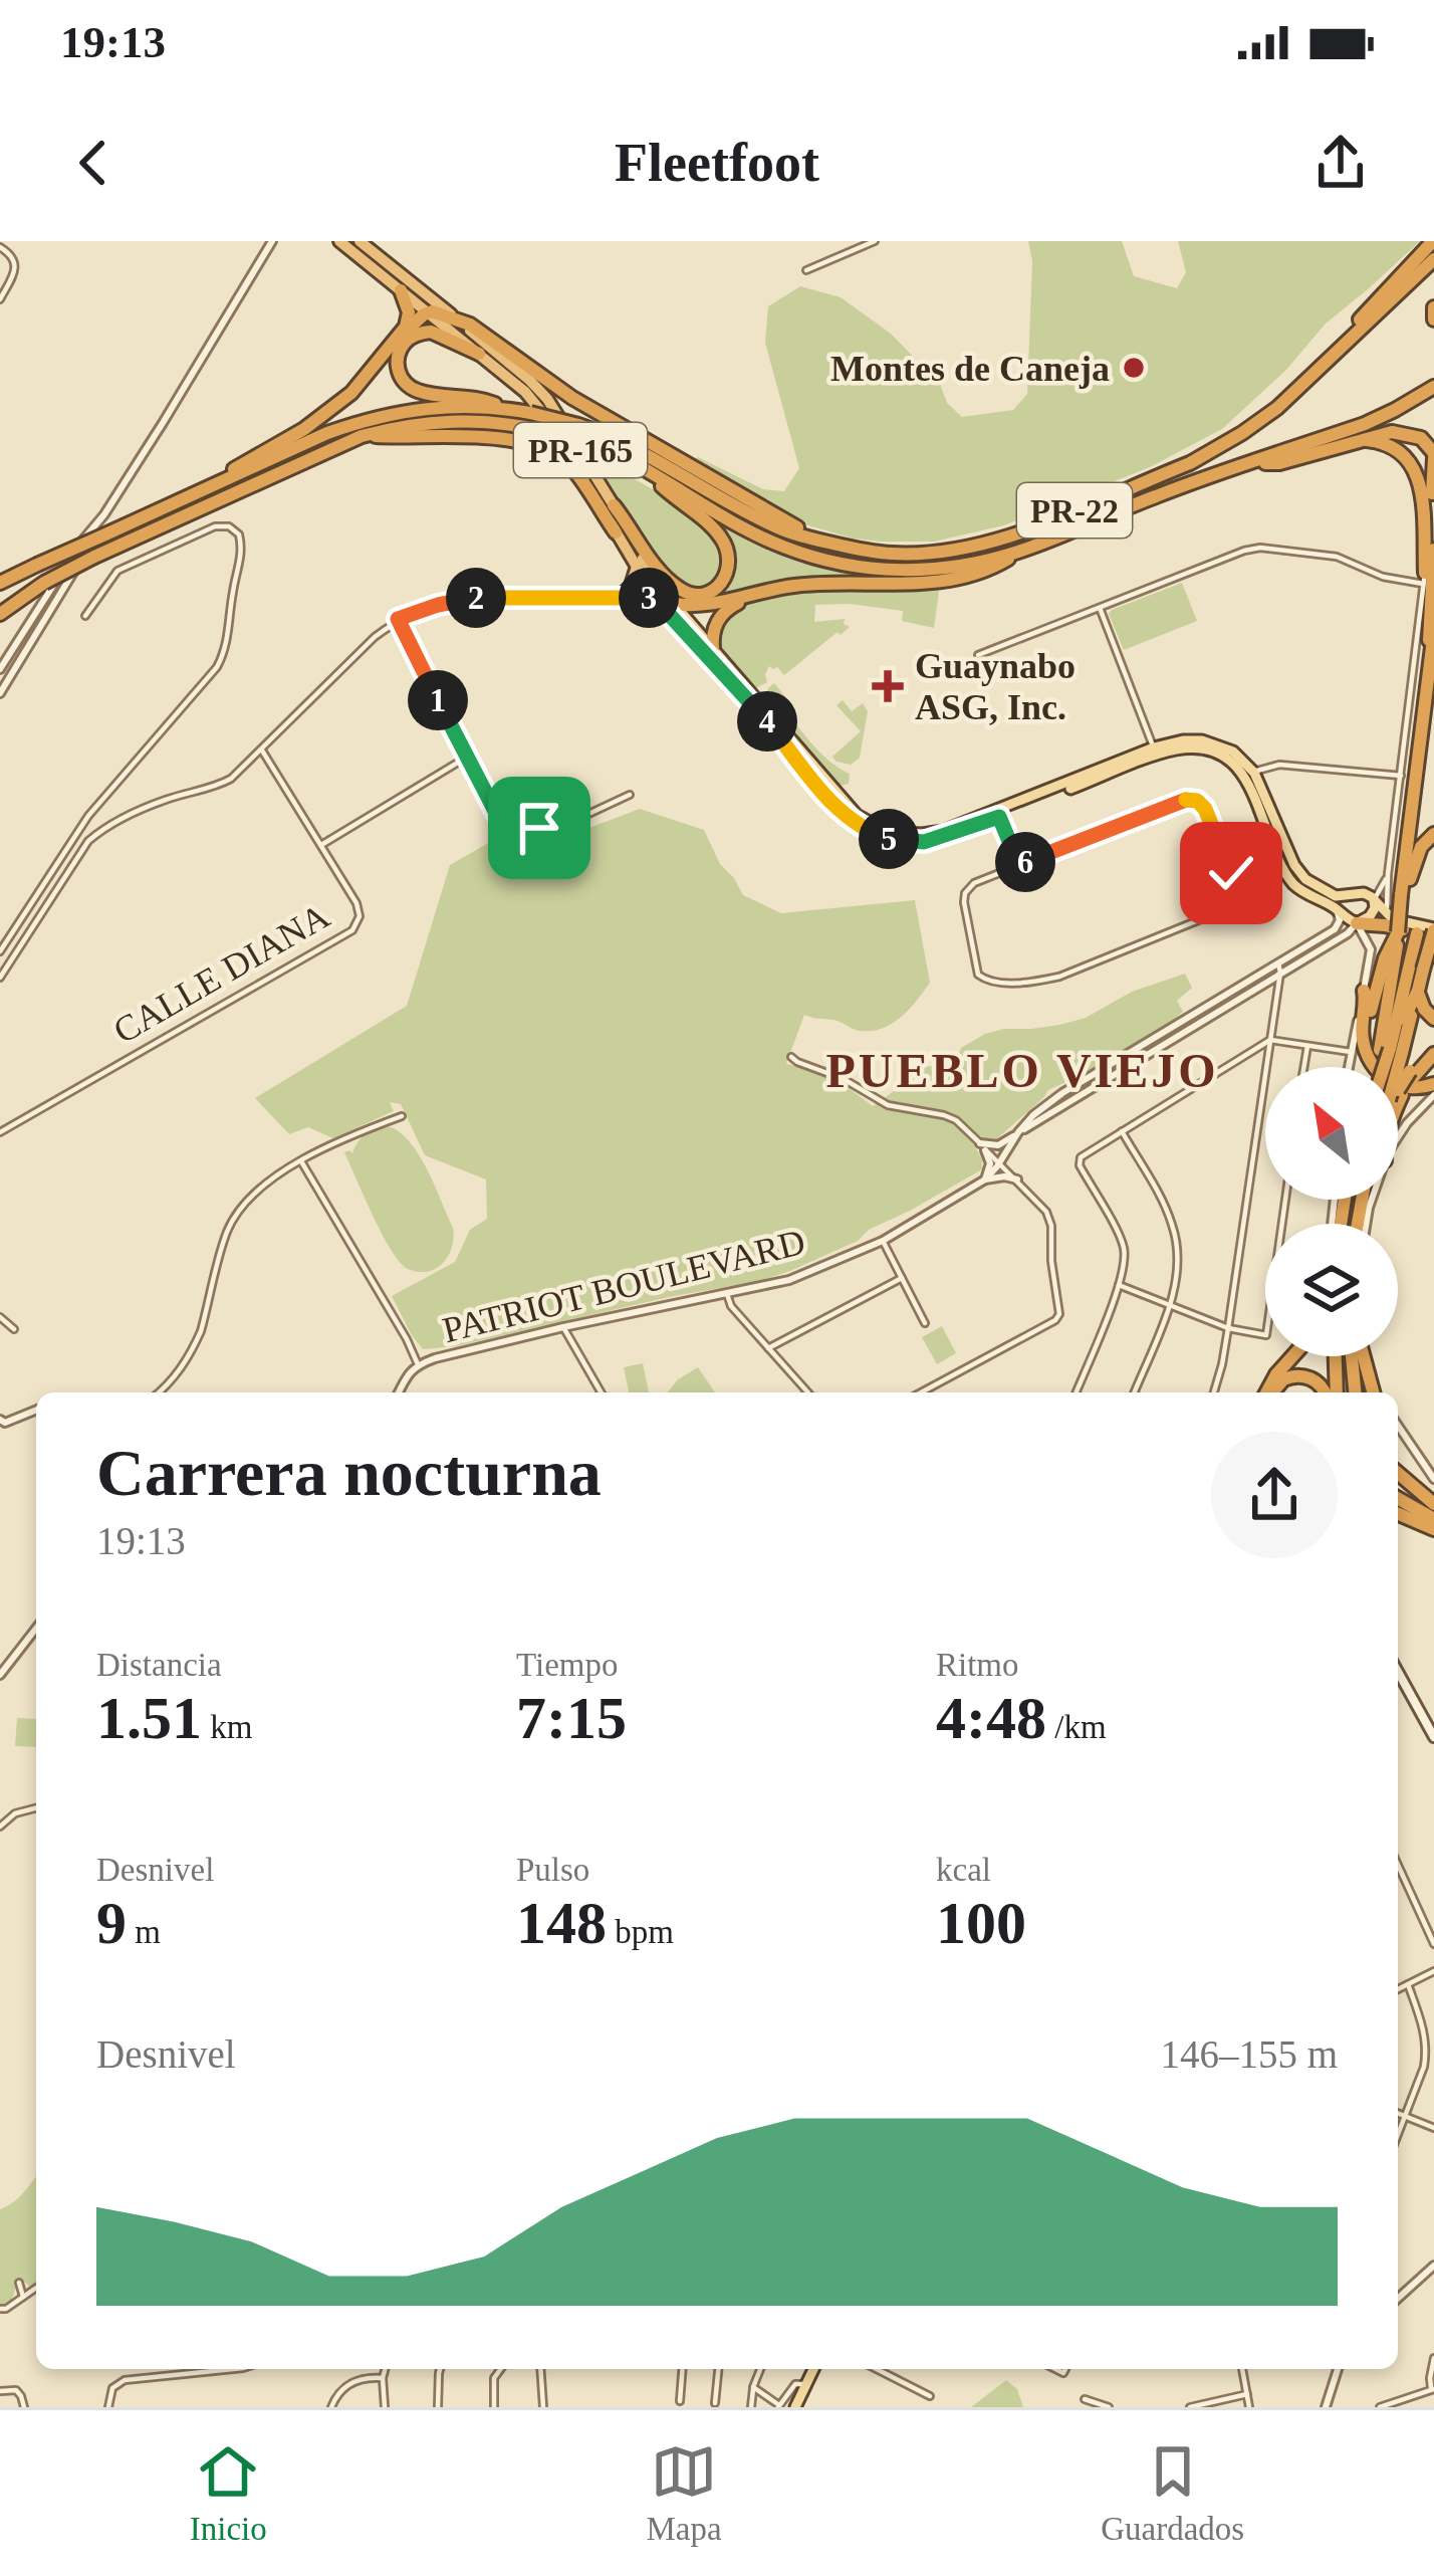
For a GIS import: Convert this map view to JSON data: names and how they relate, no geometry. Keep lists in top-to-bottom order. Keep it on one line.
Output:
{"streets":{"highway":["PR-165","PR-22"],"street":["CALLE DIANA","PATRIOT BOULEVARD"]},"districts":["PUEBLO VIEJO"],"places":{"other":["Montes de Caneja"],"health":["Guaynabo ASG, Inc."]},"north":"top left","page":{"status":"19:13","header":"Fleetfoot","pins":["2","3","1","4","5","6"],"heading":["Carrera nocturna","19:13"],"stats":[["Distancia","1.51 km"],["Tiempo","7:15"],["Ritmo","4:48 /km"],["Desnivel","9 m"],["Pulso","148 bpm"],["kcal","100"]],"chart":["Desnivel","146–155 m"],"tabs":["Inicio","Mapa","Guardados"]}}
